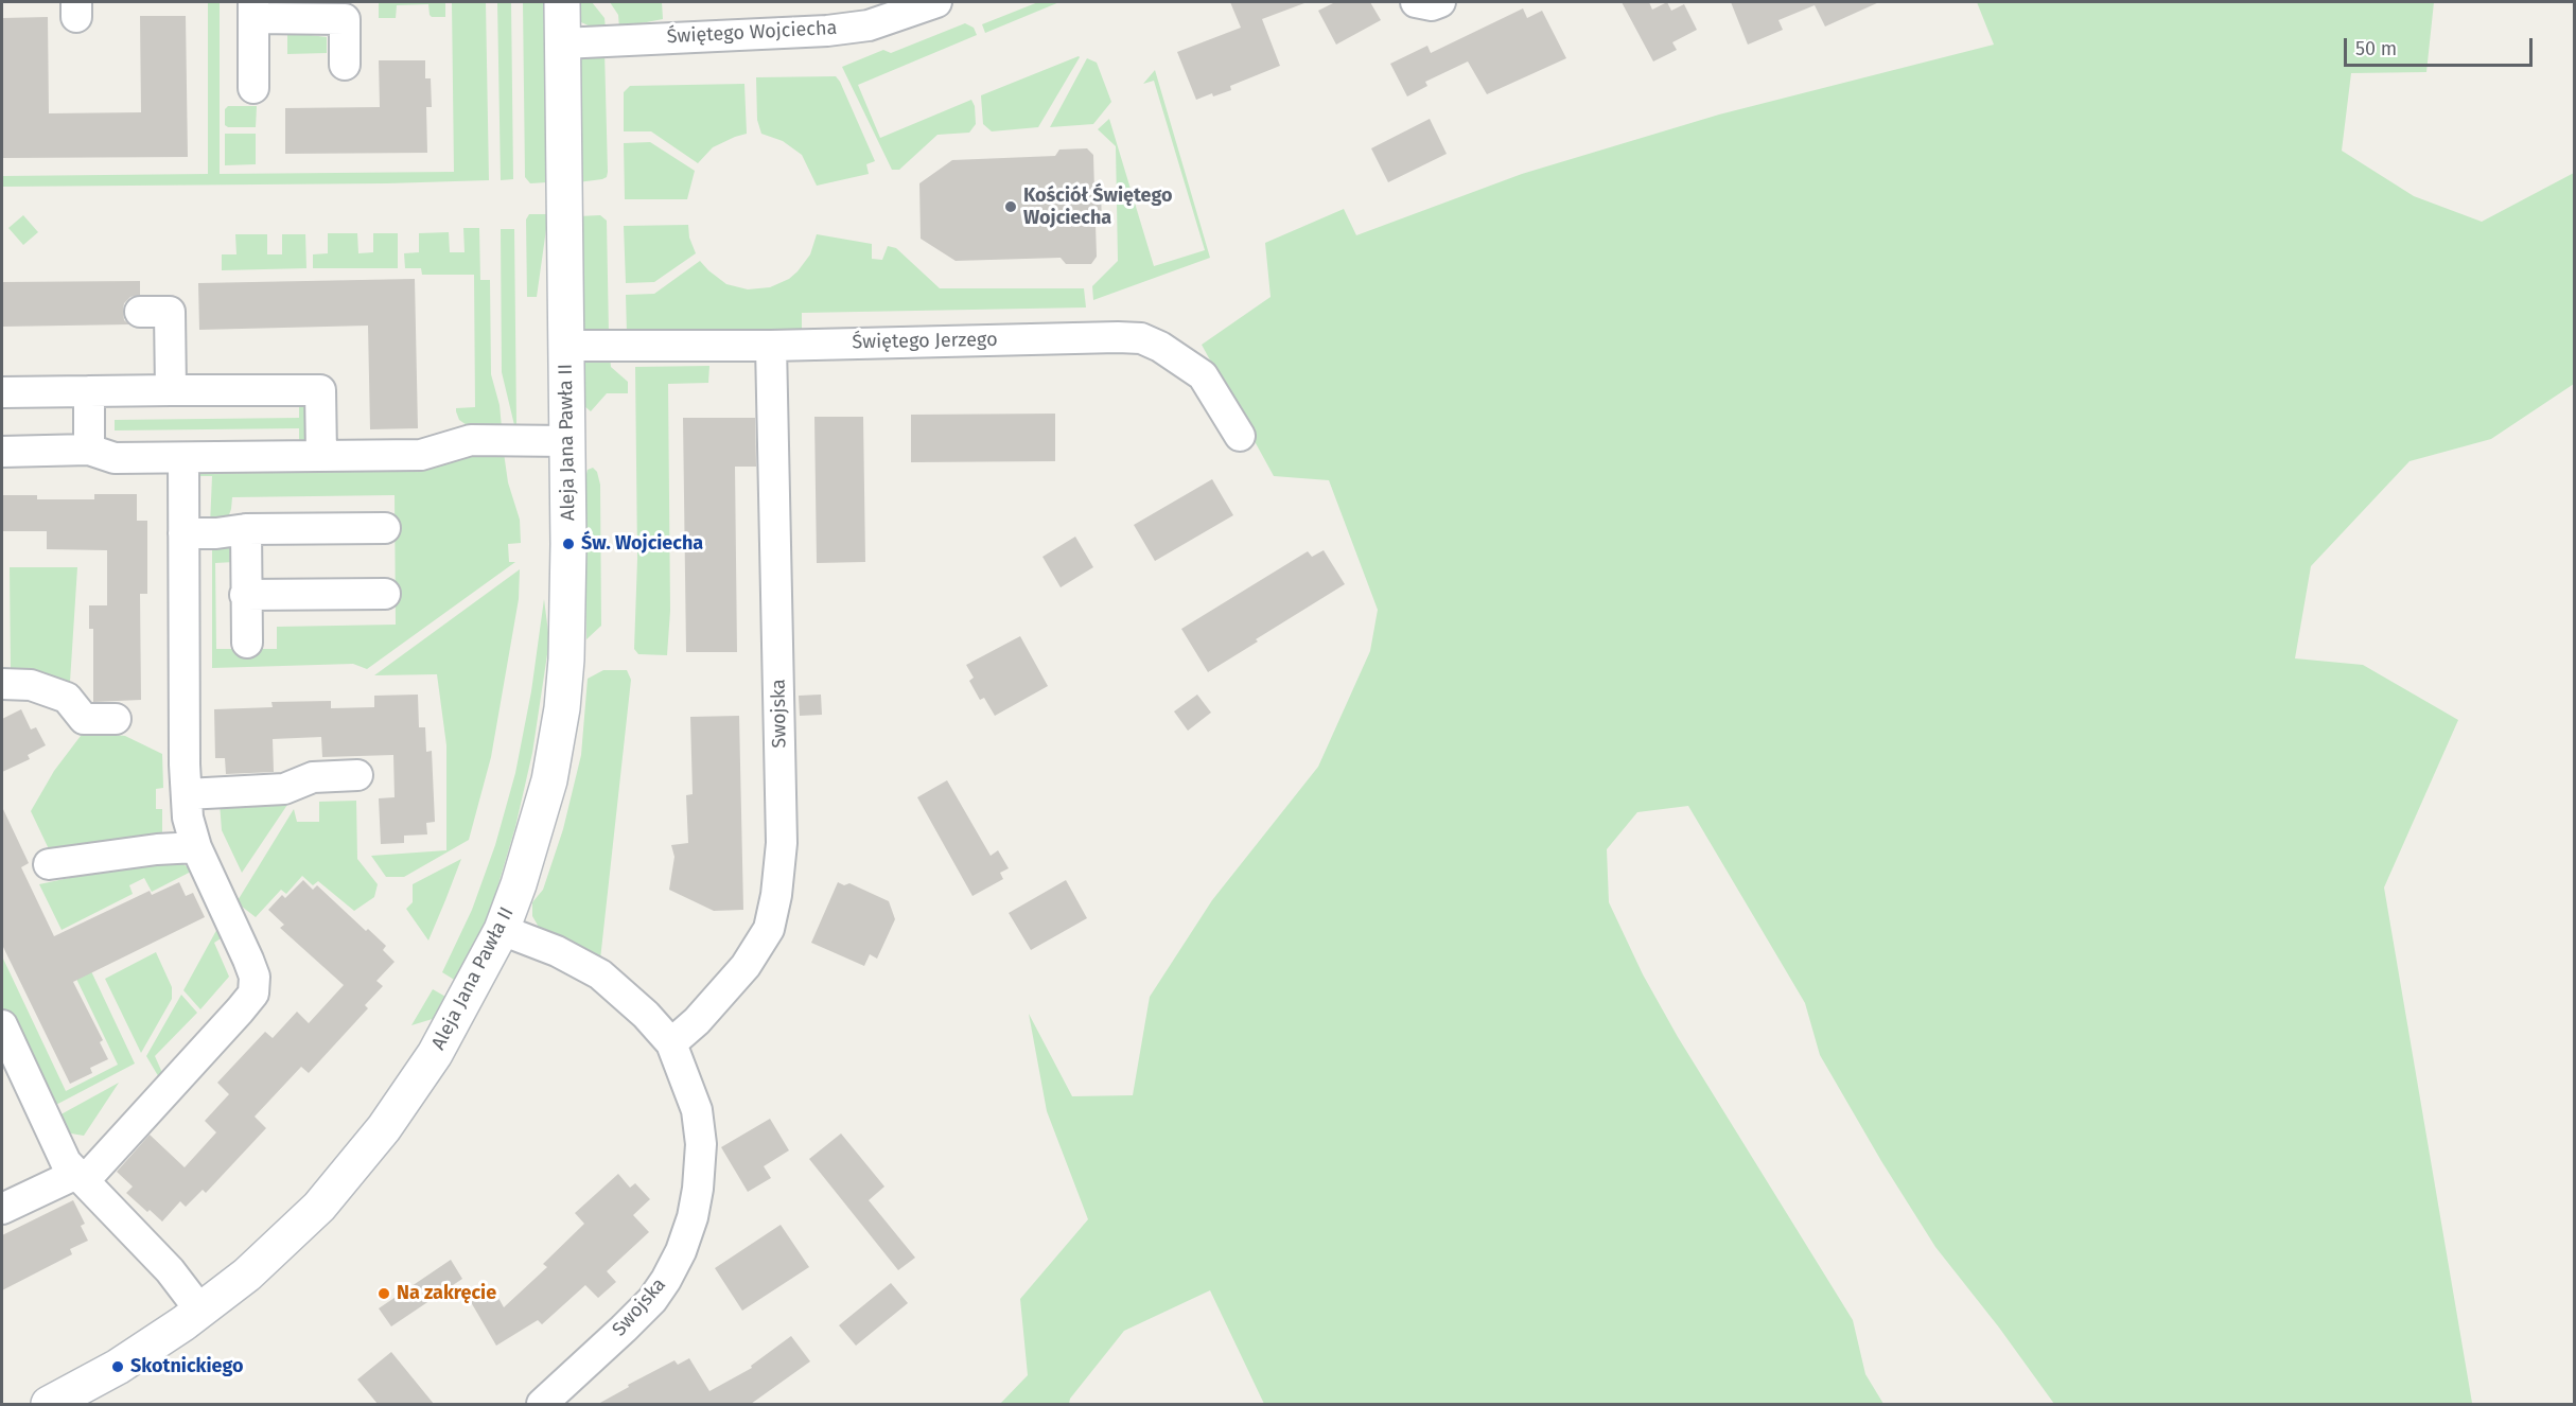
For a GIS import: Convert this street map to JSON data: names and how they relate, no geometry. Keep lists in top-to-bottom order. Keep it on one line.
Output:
{"streets":{"street":["Świętego Wojciecha","Świętego Jerzego","Aleja Jana Pawła II","Swojska"]},"crossings":[["Świętego Wojciecha","Aleja Jana Pawła II"],["Świętego Jerzego","Aleja Jana Pawła II"],["Świętego Jerzego","Swojska"],["Aleja Jana Pawła II","Swojska"]],"places":["Kościół Świętego Wojciecha","Św. Wojciecha","Na zakręcie","Skotnickiego"],"scale_bar":"50 m"}
